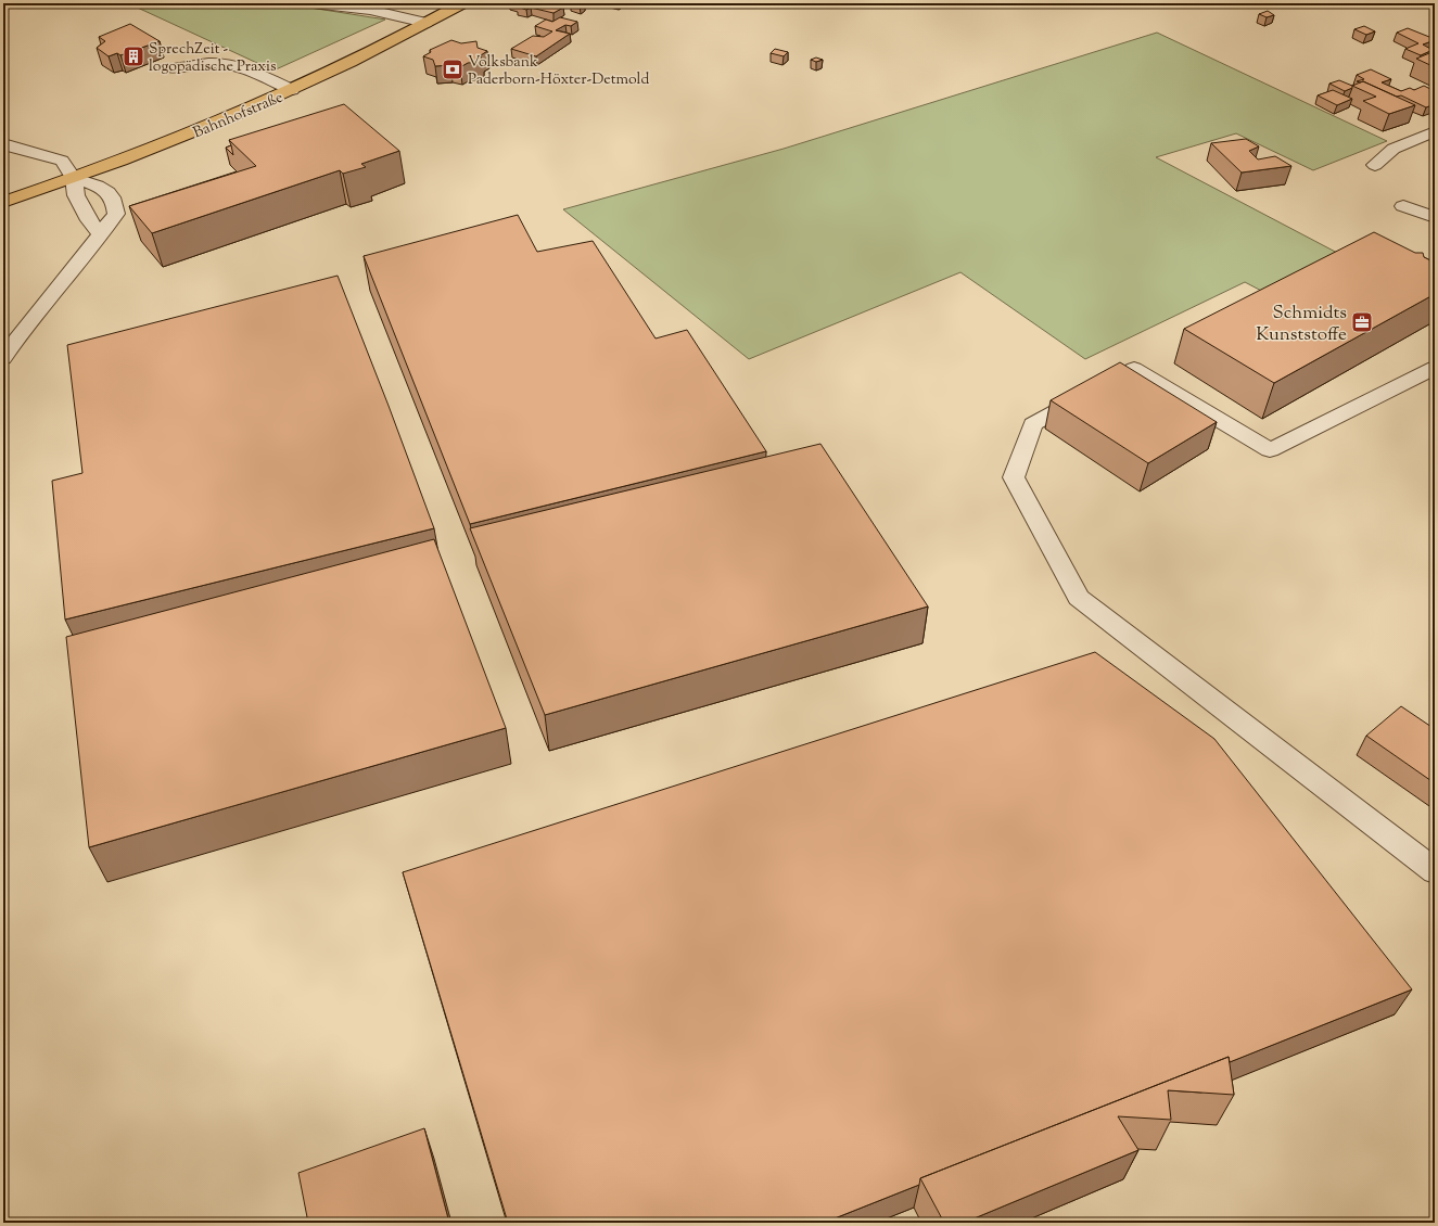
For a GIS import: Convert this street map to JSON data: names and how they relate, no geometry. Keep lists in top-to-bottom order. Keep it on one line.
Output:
{"streets":{"main road":["Bahnhofstraße"]},"places":{"building":["SprechZeit - logopädische Praxis"],"bank":["Volksbank Paderborn-Höxter-Detmold"],"office":["Schmidts Kunststoffe"]}}
